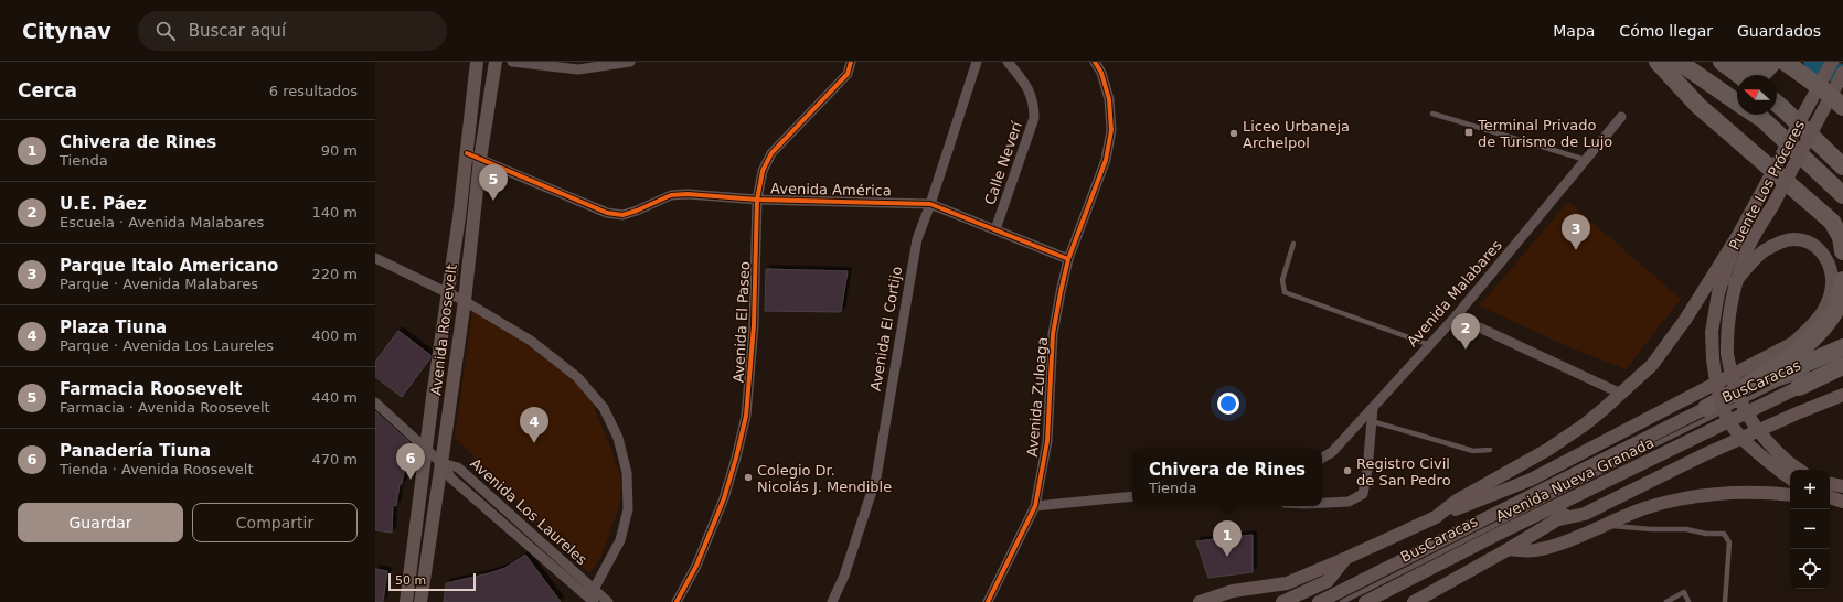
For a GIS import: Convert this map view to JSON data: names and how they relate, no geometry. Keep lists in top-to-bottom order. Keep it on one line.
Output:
{"streets":{"main road":["Puente Los Próceres","Avenida Roosevelt","Avenida Nueva Granada"],"street":["Calle Neverí","Avenida América","Avenida Malabares","Avenida El Paseo","Avenida El Cortijo","Avenida Zuloaga","Avenida Los Laureles"],"lane":["BusCaracas"]},"crossings":[["Calle Neverí","Avenida América"],["Avenida América","Avenida El Paseo"],["Avenida América","Avenida El Cortijo"],["Avenida América","Avenida Roosevelt"],["Avenida América","Avenida Zuloaga"],["Avenida Roosevelt","Avenida Los Laureles"],["BusCaracas","Avenida Nueva Granada"]],"places":{"transit":["Terminal Privado de Turismo de Lujo"],"other":["Liceo Urbaneja Archelpol","Registro Civil de San Pedro","Colegio Dr. Nicolás J. Mendible"]},"scale_bar":"50 m","north":"left","page":{"header":"Citynav","search":"Buscar aquí","nav":["Mapa","Cómo llegar","Guardados"],"heading":["Cerca","6 resultados"],"list":[{"mark":"1","name":"Chivera de Rines","note":"Tienda","value":"90 m"},{"mark":"2","name":"U.E. Páez","note":"Escuela · Avenida Malabares","value":"140 m"},{"mark":"3","name":"Parque Italo Americano","note":"Parque · Avenida Malabares","value":"220 m"},{"mark":"4","name":"Plaza Tiuna","note":"Parque · Avenida Los Laureles","value":"400 m"},{"mark":"5","name":"Farmacia Roosevelt","note":"Farmacia · Avenida Roosevelt","value":"440 m"},{"mark":"6","name":"Panadería Tiuna","note":"Tienda · Avenida Roosevelt","value":"470 m"}],"pins":["5","3","2","4","6","1"],"popup":["Chivera de Rines","Tienda"],"map_buttons":["+","−"],"buttons":["Guardar","Compartir"],"scale":"50 m"}}
